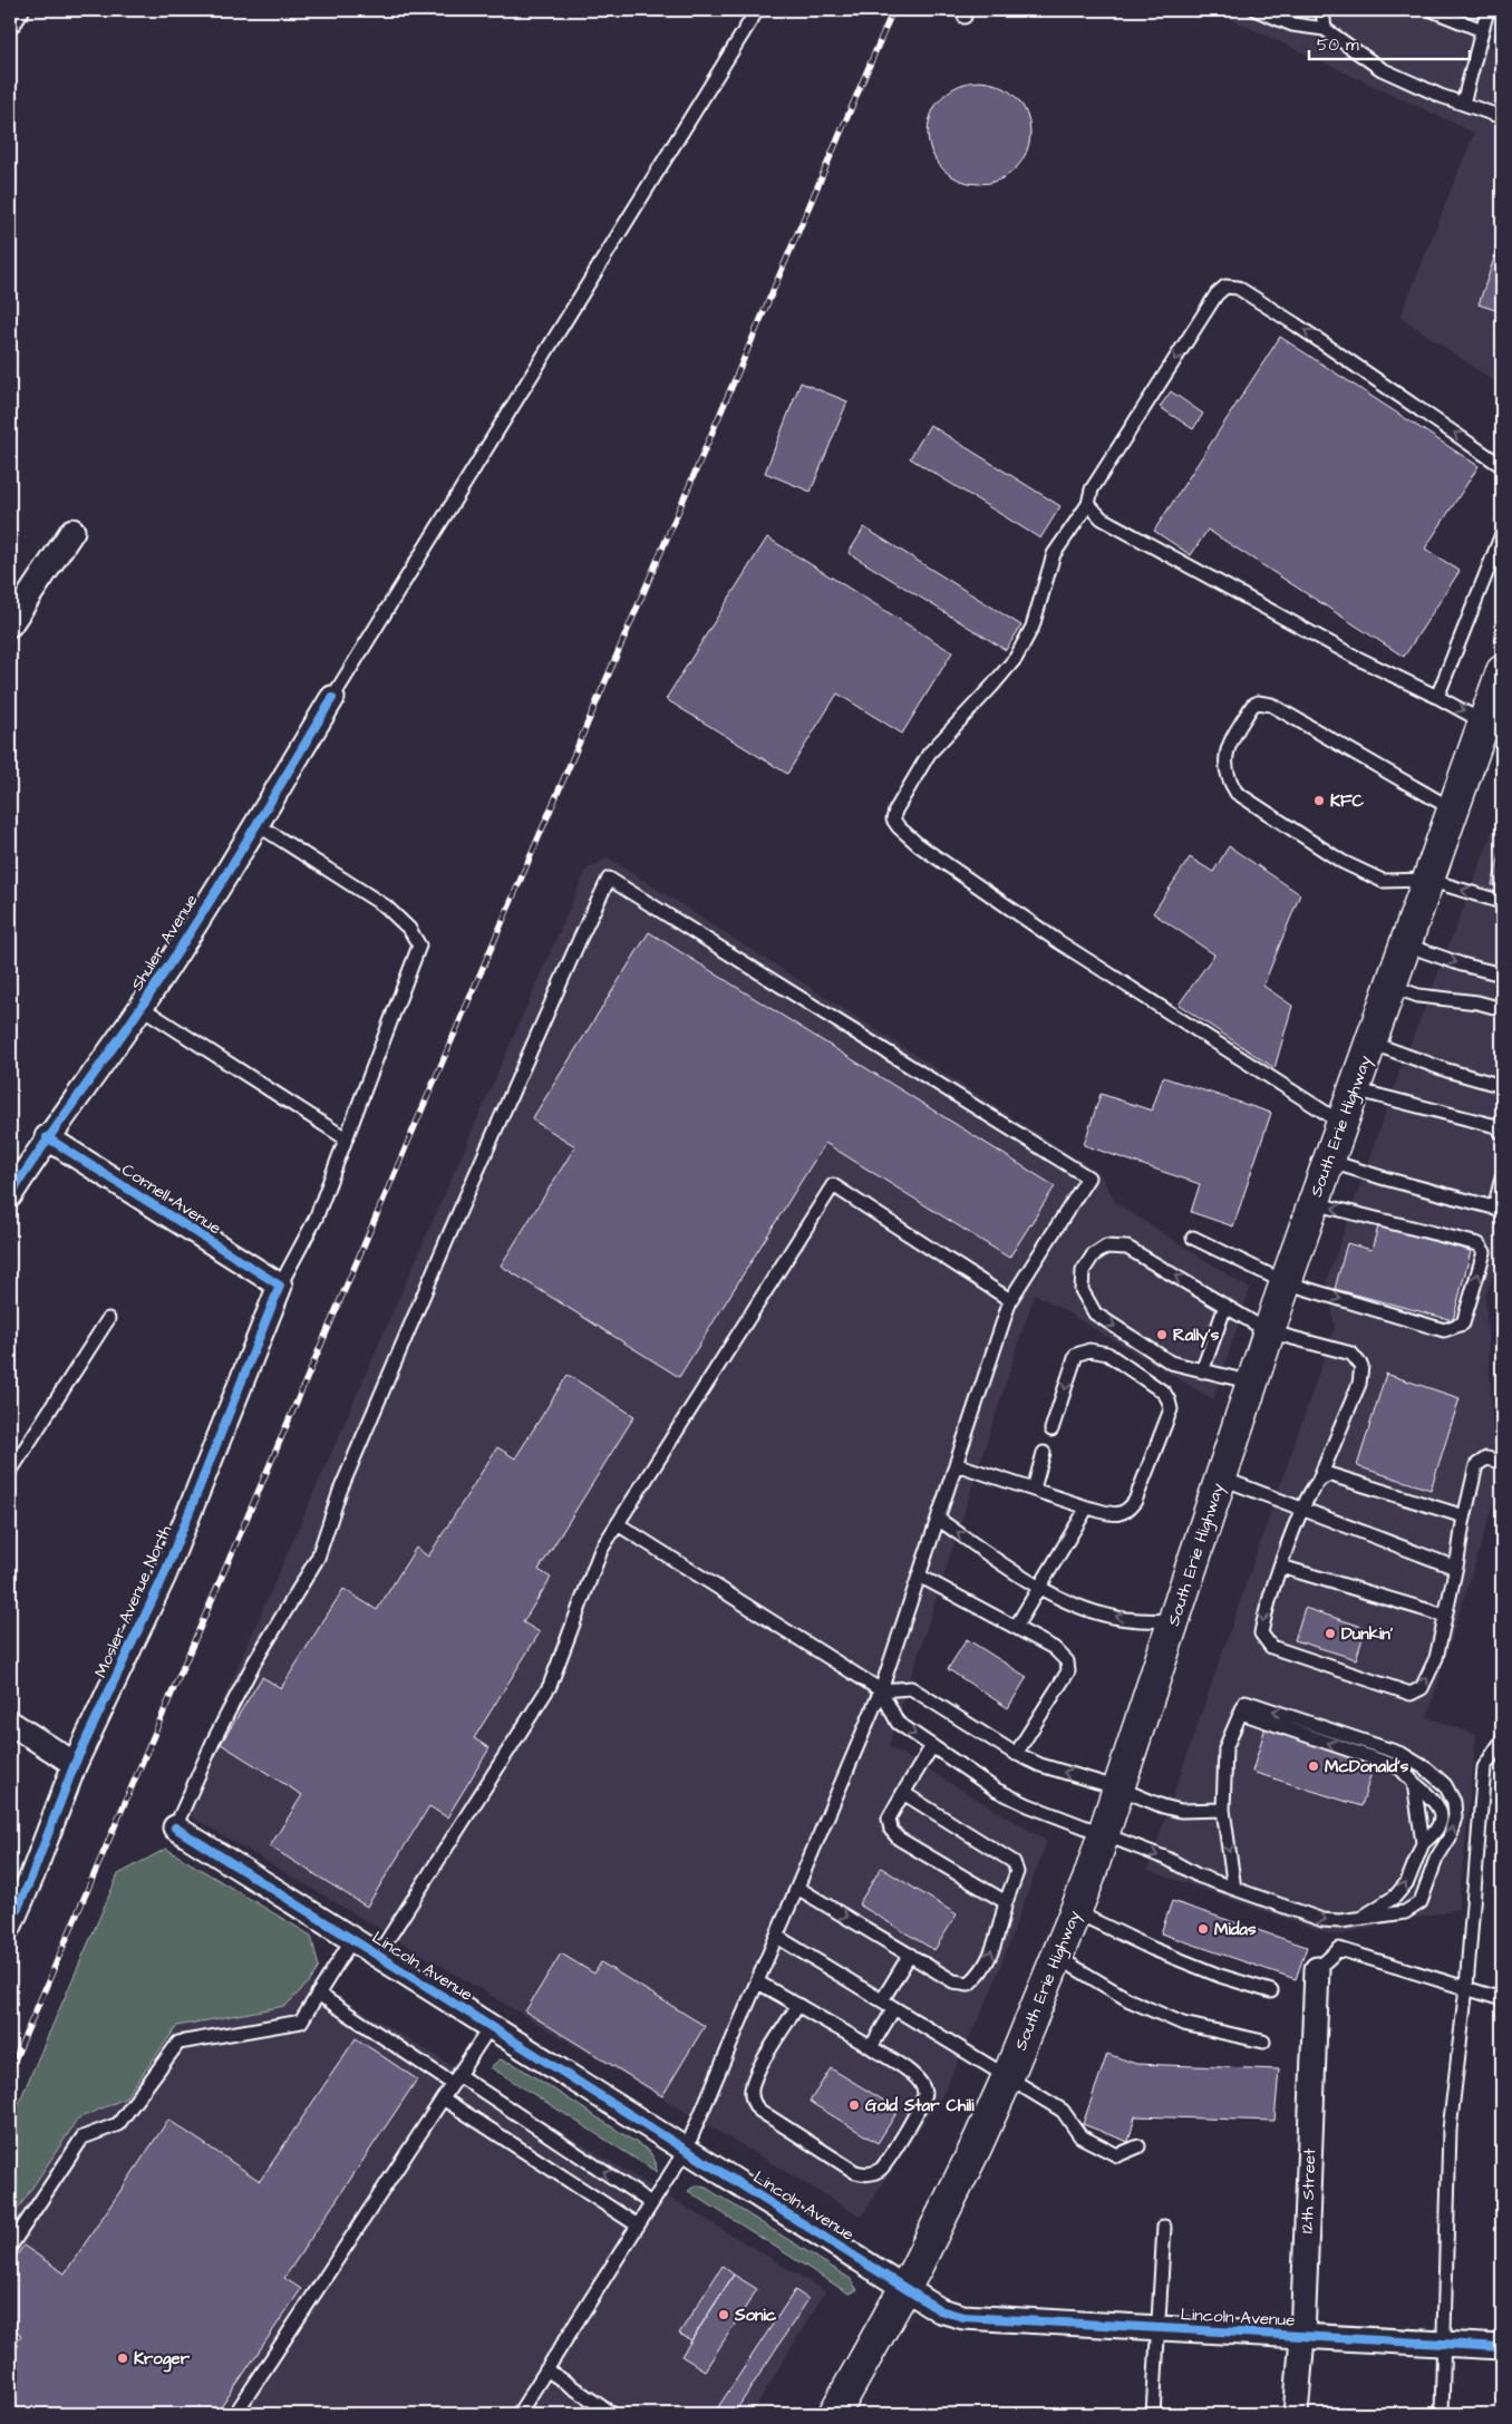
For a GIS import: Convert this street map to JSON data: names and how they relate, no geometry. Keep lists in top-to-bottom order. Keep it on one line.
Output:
{"streets":{"main road":["South Erie Highway"],"street":["Shuler Avenue","Cornell Avenue","Mosler Avenue North","Lincoln Avenue","12th Street"]},"crossings":[["Shuler Avenue","Cornell Avenue"],["South Erie Highway","Lincoln Avenue"],["Cornell Avenue","Mosler Avenue North"],["Lincoln Avenue","12th Street"]],"places":["KFC","Rally's","Dunkin'","McDonald's","Midas","Gold Star Chili","Sonic","Kroger"],"scale_bar":"50 m"}
